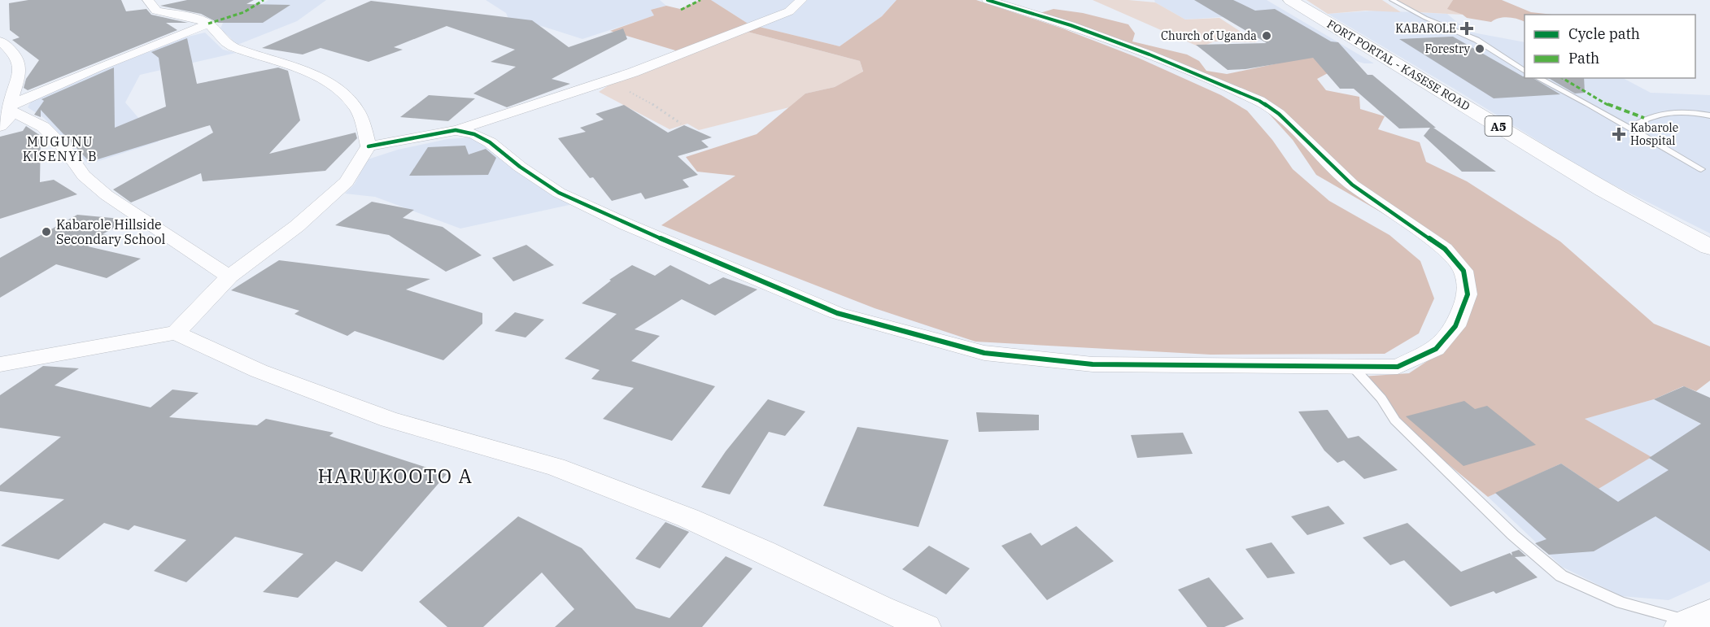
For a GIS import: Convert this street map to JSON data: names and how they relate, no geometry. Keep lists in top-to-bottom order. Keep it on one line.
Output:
{"streets":{"highway":["FORT PORTAL - KASESE ROAD","A5"]},"districts":["MUGUNU KISENYI B","HARUKOOTO A"],"places":{"health":["KABAROLE","Kabarole Hospital"],"other":["Church of Uganda","Forestry","Kabarole Hillside Secondary School"]},"legend":["Cycle path","Path"]}
